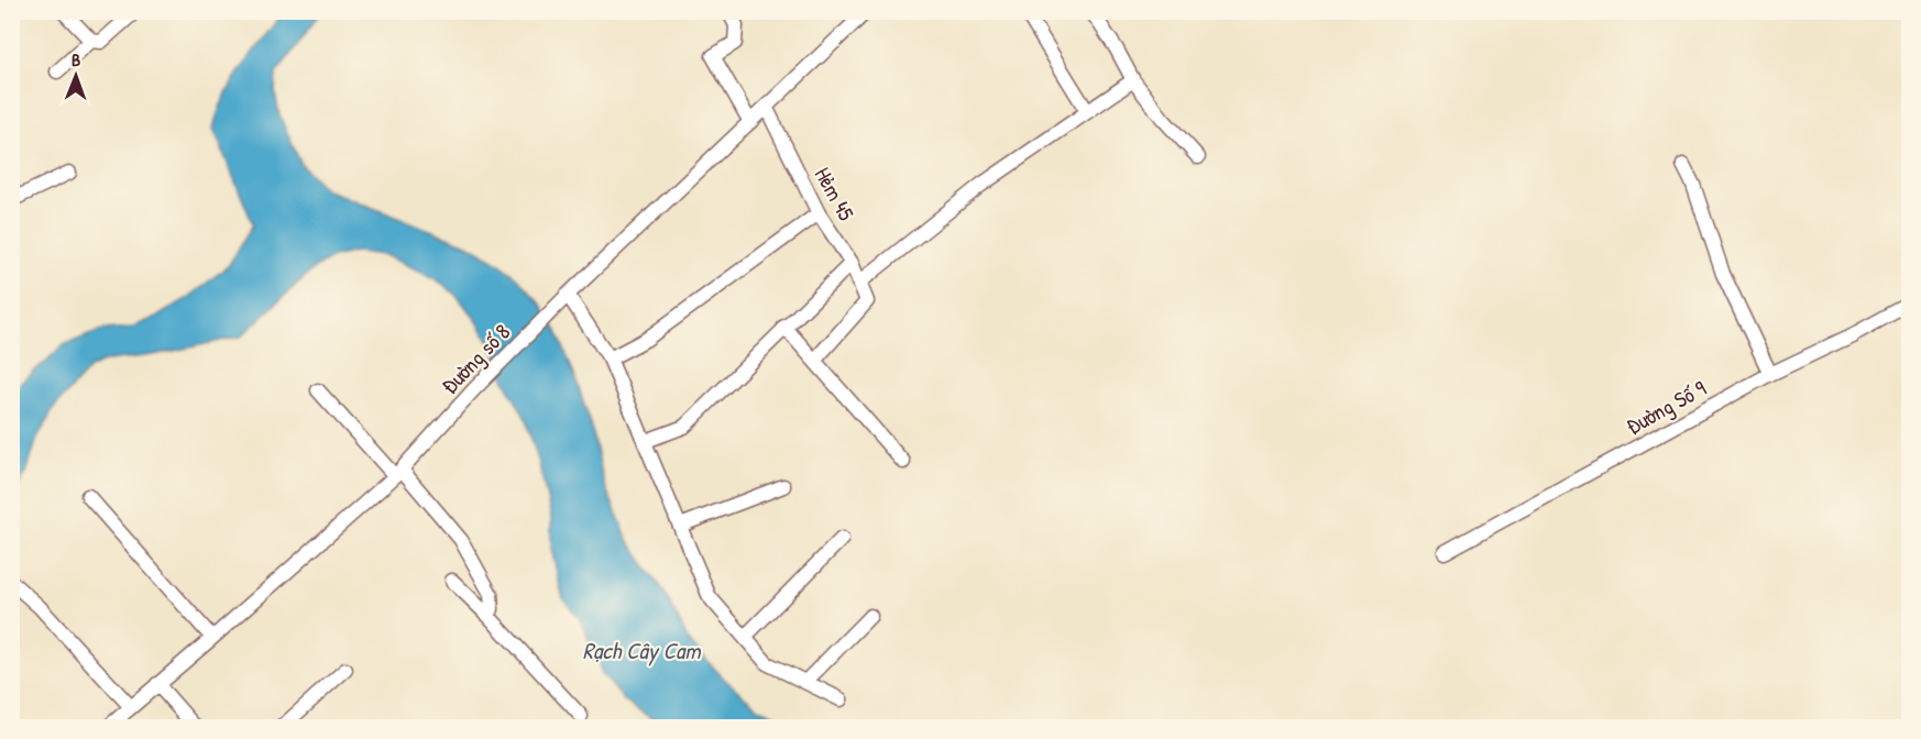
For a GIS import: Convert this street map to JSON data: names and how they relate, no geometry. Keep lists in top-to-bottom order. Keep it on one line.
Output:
{"streets":{"street":["Hẻm 45","Đường số 8","Đường Số 9"]},"crossings":[["Hẻm 45","Đường số 8"]],"water":["Rạch Cây Cam"],"north":"top"}
